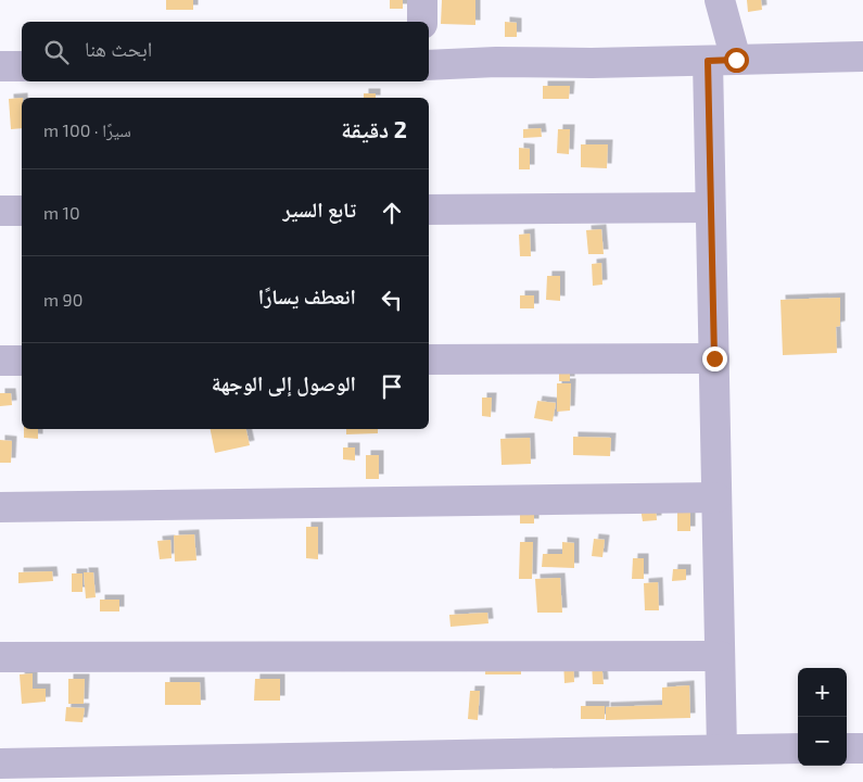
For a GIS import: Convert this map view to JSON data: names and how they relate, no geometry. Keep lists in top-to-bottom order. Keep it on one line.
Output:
{"page":{"search":"ابحث هنا","heading":["2 دقيقة","سيرًا · 100 m"],"list":[["تابع السير","10 m"],["انعطف يسارًا","90 m"],"الوصول إلى الوجهة"],"map_buttons":["+","−"]}}
